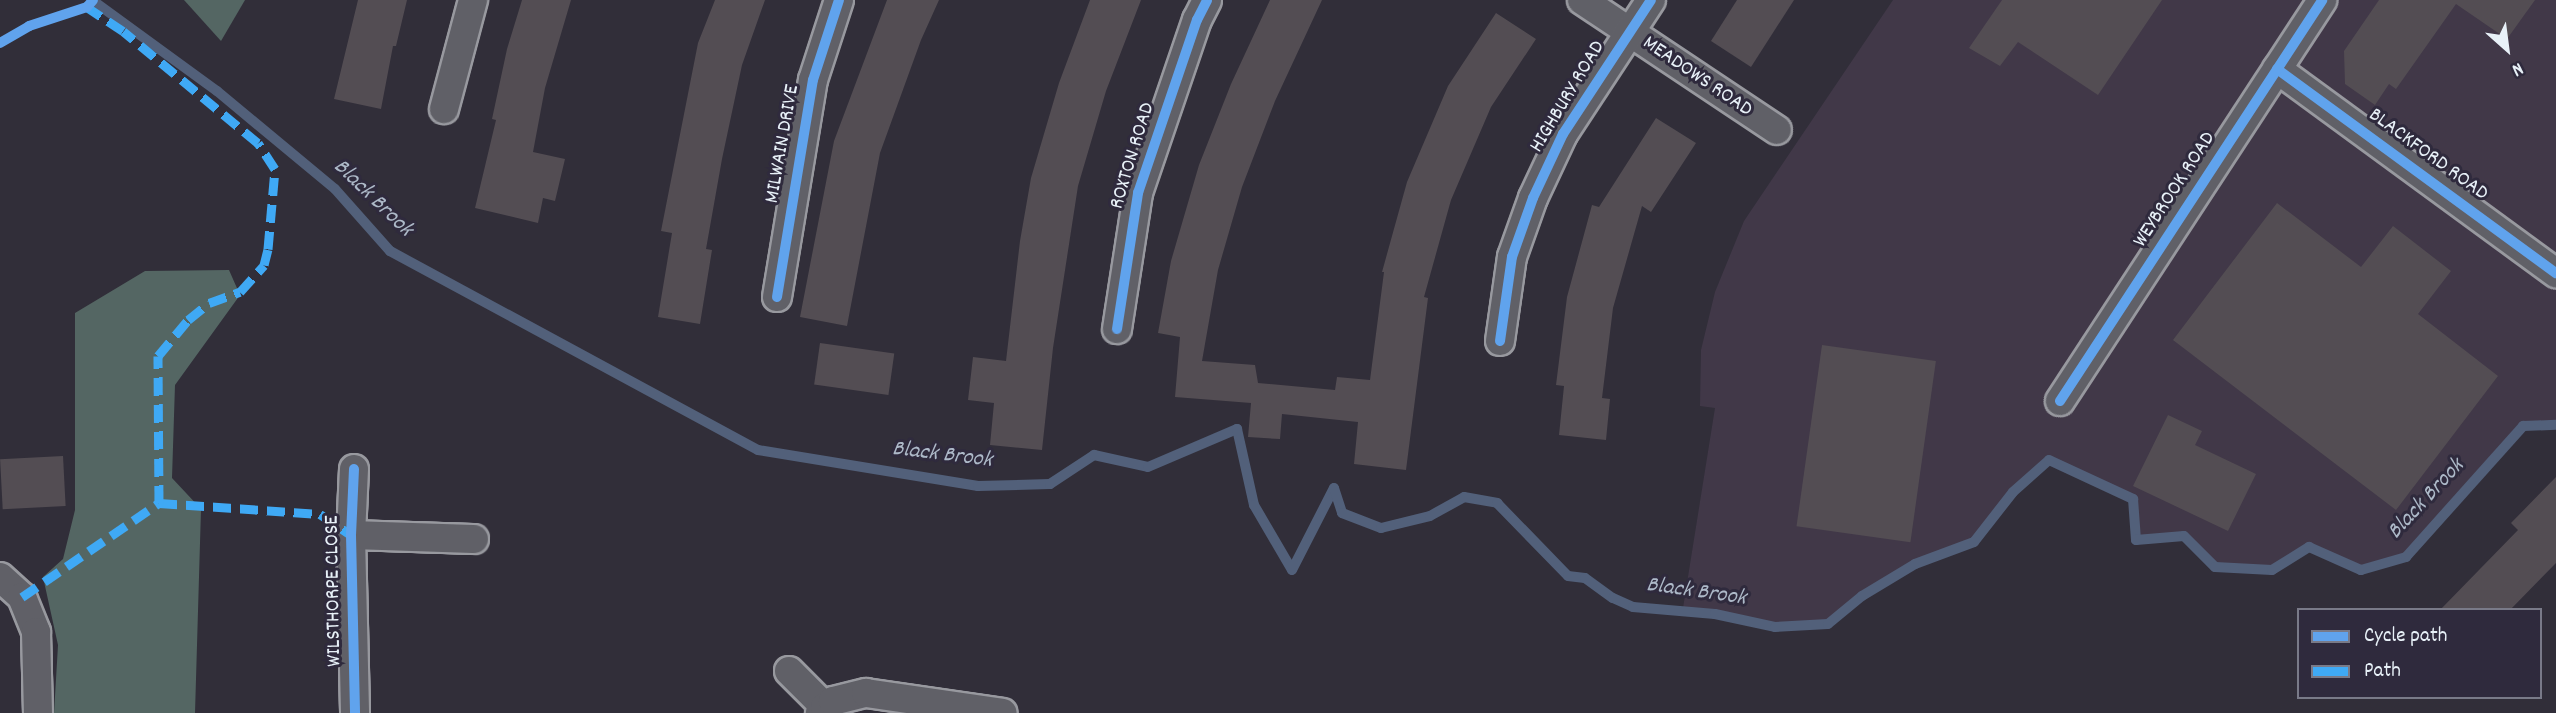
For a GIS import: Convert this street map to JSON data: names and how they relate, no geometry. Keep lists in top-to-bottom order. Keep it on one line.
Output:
{"streets":{"street":["MEADOWS ROAD","HIGHBURY ROAD","MILWAIN DRIVE","BLACKFORD ROAD","ROXTON ROAD","WEYBROOK ROAD","WILSTHORPE CLOSE"]},"crossings":[["MEADOWS ROAD","HIGHBURY ROAD"],["BLACKFORD ROAD","WEYBROOK ROAD"]],"water":["Black Brook"],"legend":["Cycle path","Path"],"north":"bottom right"}
